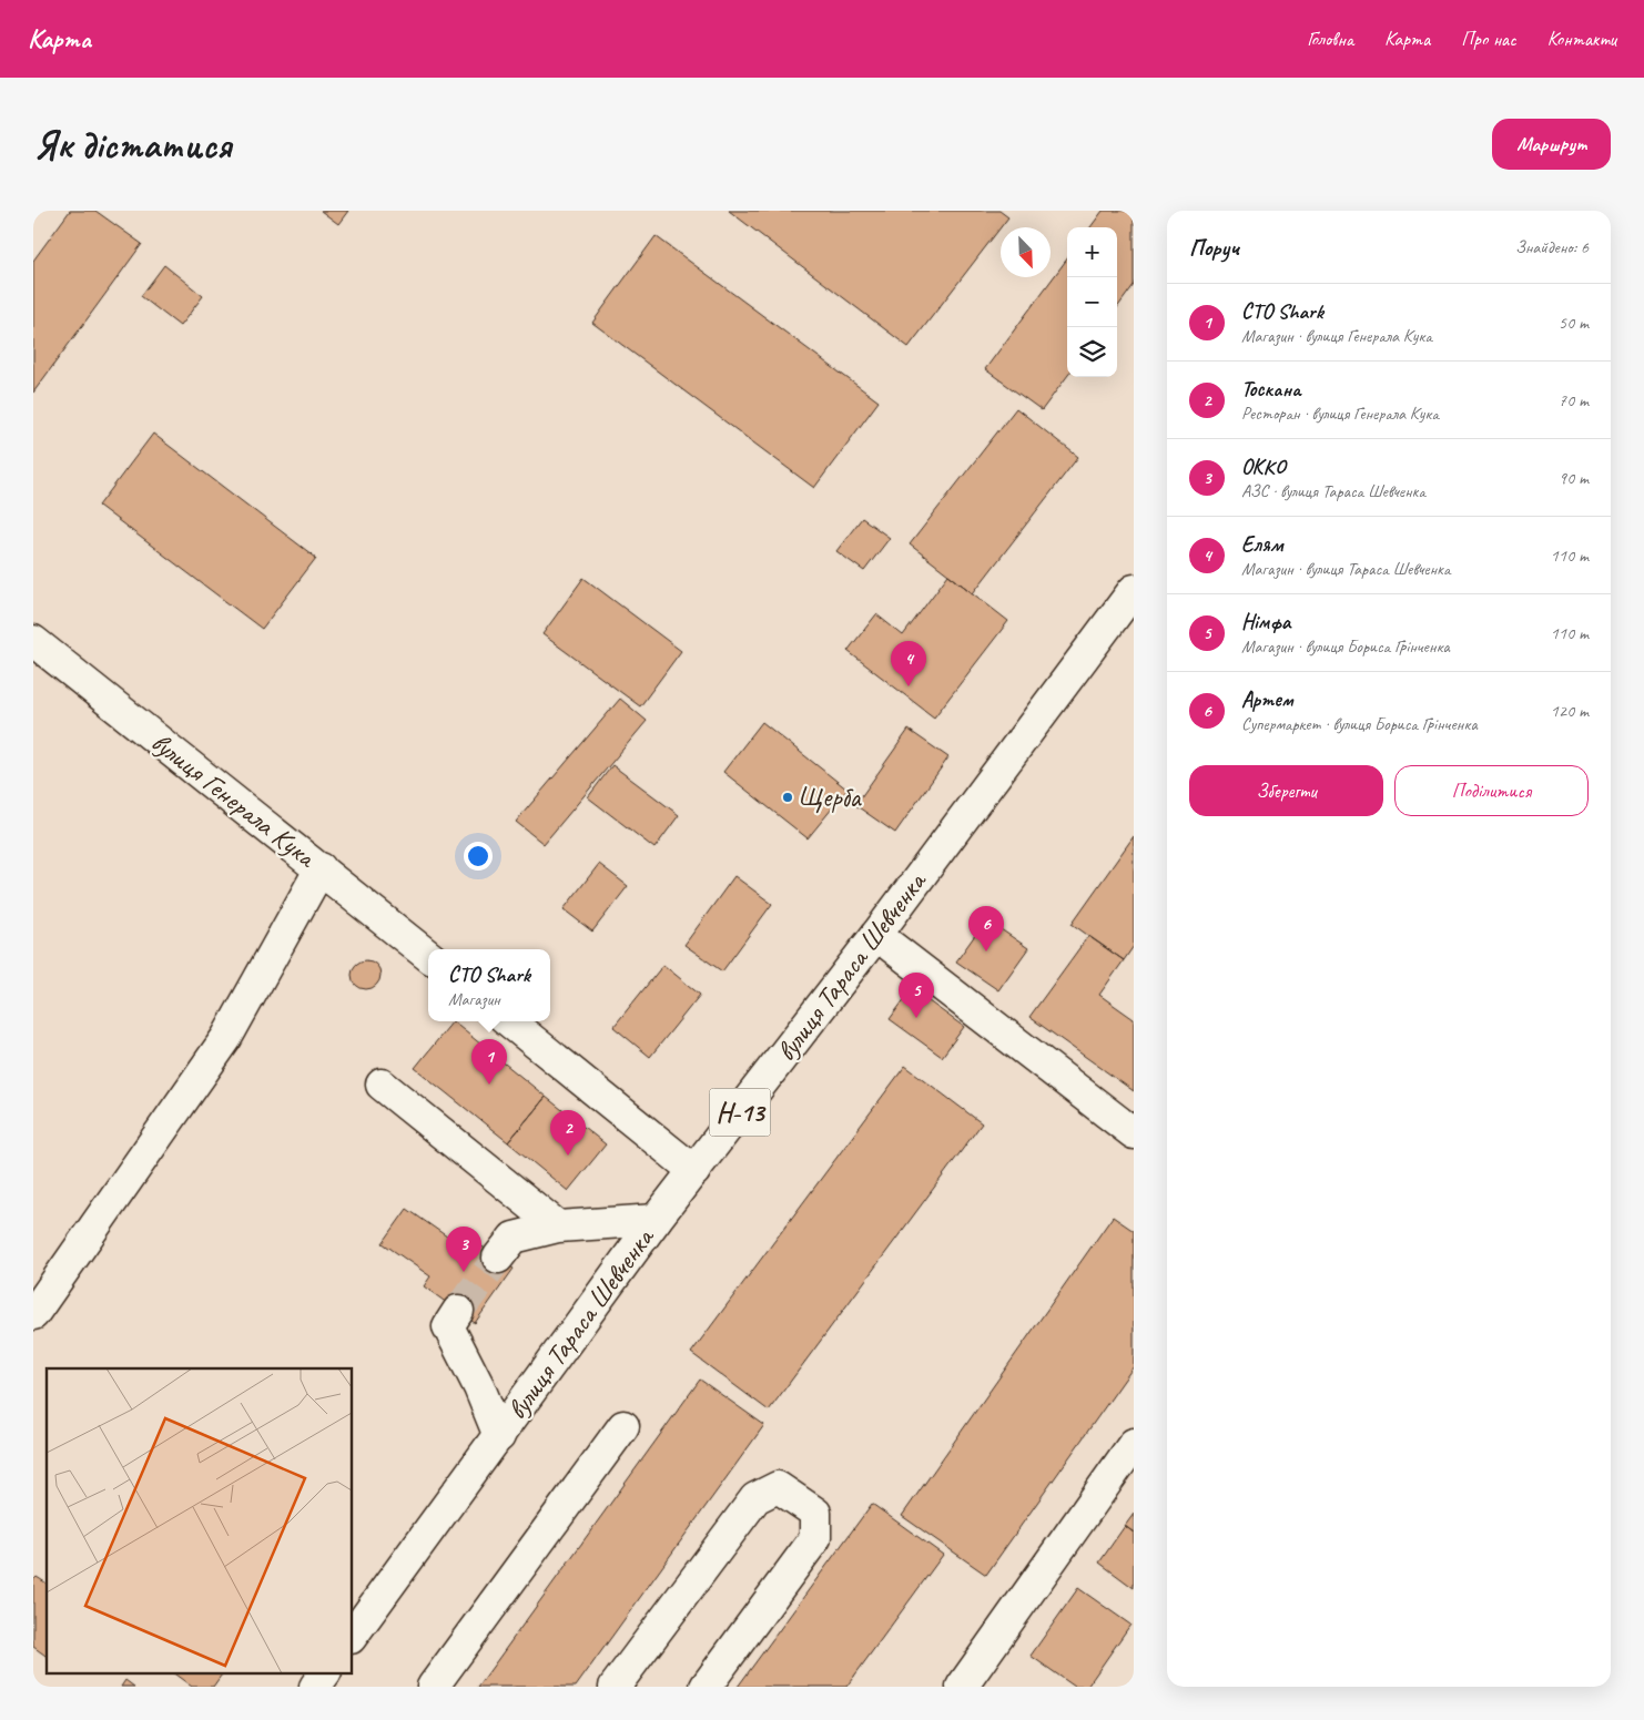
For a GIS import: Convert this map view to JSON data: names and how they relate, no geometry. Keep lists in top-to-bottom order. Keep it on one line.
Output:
{"streets":{"street":["вулиця Генерала Кука","вулиця Тараса Шевченка","Н-13"]},"places":["Щерба"],"north":"bottom right","page":{"header":"Карта","nav":["Головна","Карта","Про нас","Контакти"],"buttons":["Маршрут",["Зберегти","Поділитися"]],"title":"Як дістатися","heading":["Поруч","Знайдено: 6"],"map_buttons":["+","−"],"list":[{"mark":"1","name":"СТО Shark","note":"Магазин · вулиця Генерала Кука","value":"50 m"},{"mark":"2","name":"Тоскана","note":"Ресторан · вулиця Генерала Кука","value":"70 m"},{"mark":"3","name":"ОККО","note":"АЗС · вулиця Тараса Шевченка","value":"90 m"},{"mark":"4","name":"Елям","note":"Магазин · вулиця Тараса Шевченка","value":"110 m"},{"mark":"5","name":"Німфа","note":"Магазин · вулиця Бориса Грінченка","value":"110 m"},{"mark":"6","name":"Артем","note":"Супермаркет · вулиця Бориса Грінченка","value":"120 m"}],"pins":["4","6","5","1","2","3"],"popup":["СТО Shark","Магазин"]}}
